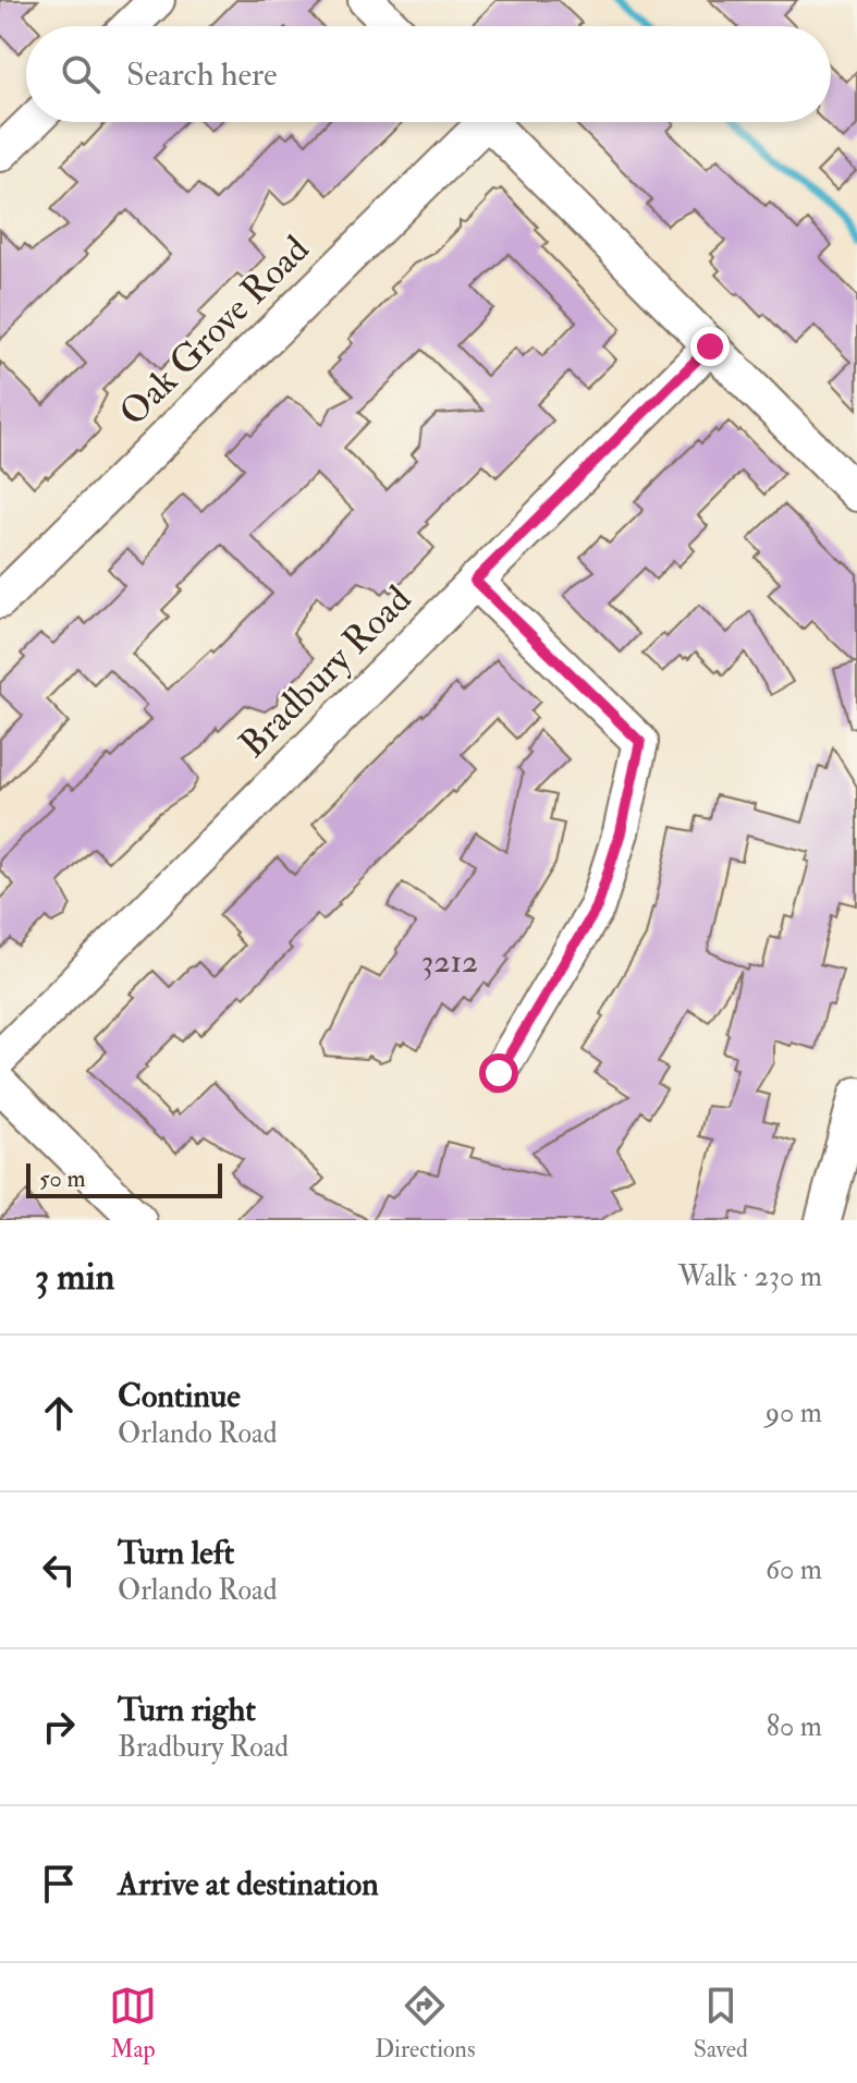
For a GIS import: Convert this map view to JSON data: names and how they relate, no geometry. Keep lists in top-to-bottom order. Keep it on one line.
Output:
{"streets":{"street":["Oak Grove Road","Bradbury Road"]},"house_numbers":["3212"],"scale_bar":"50 m","page":{"search":"Search here","scale":"50 m","heading":["3 min","Walk · 230 m"],"list":[["Continue","Orlando Road","90 m"],["Turn left","Orlando Road","60 m"],["Turn right","Bradbury Road","80 m"],"Arrive at destination"],"nav":["Map","Directions","Saved"]}}
